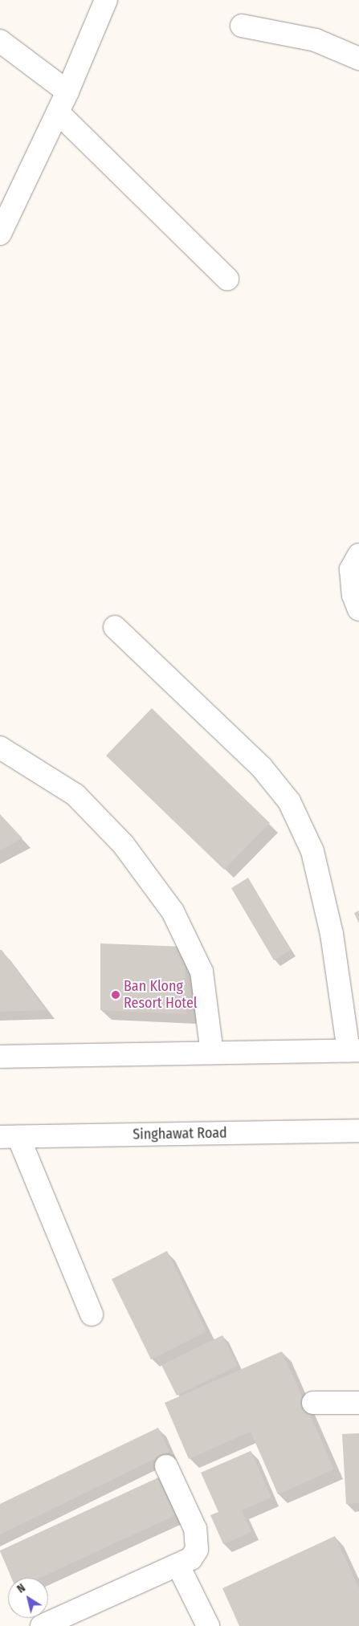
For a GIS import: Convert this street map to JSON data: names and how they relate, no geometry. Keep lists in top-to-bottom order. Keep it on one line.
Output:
{"streets":{"main road":["Singhawat Road"]},"places":["Ban Klong Resort Hotel"],"north":"top left"}
